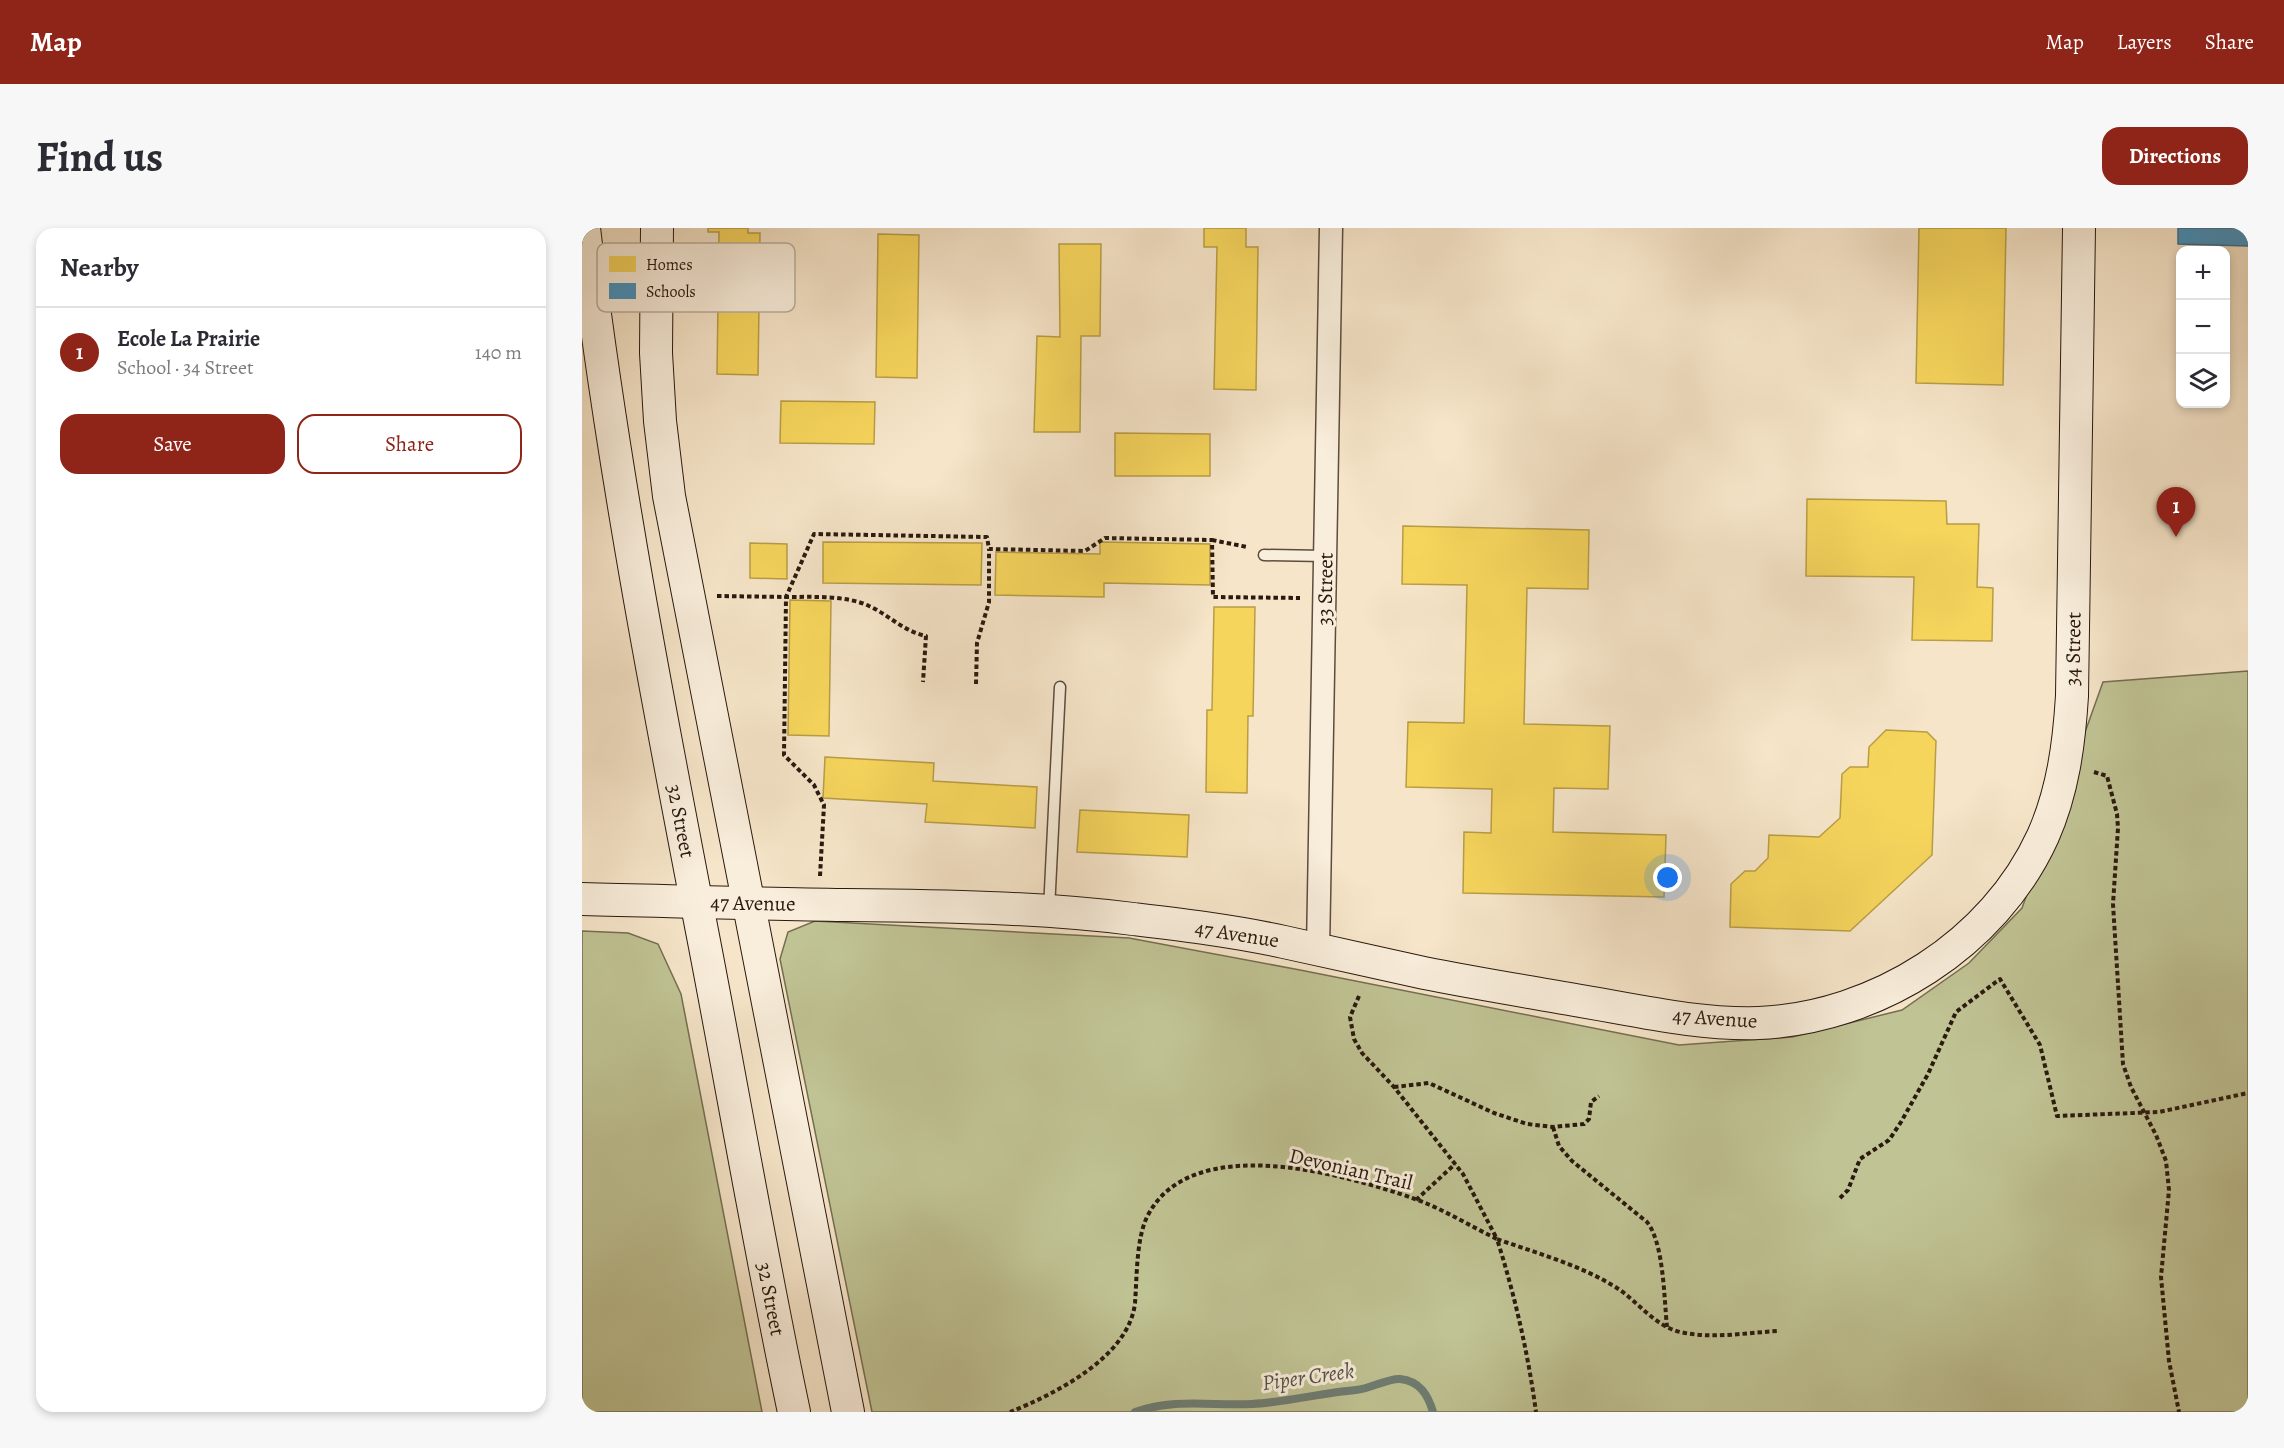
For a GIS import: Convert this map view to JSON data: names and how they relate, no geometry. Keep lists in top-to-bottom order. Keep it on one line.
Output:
{"streets":{"main road":["34 Street","32 Street","47 Avenue"],"street":["33 Street"],"path":["Devonian Trail"]},"crossings":[["33 Street","47 Avenue"],["34 Street","47 Avenue"],["32 Street","47 Avenue"]],"water":["Piper Creek"],"legend":["Homes","Schools"],"page":{"header":"Map","nav":["Map","Layers","Share"],"buttons":["Directions",["Save","Share"]],"title":"Find us","heading":"Nearby","map_buttons":["+","−"],"list":[{"mark":"1","name":"Ecole La Prairie","note":"School · 34 Street","value":"140 m"}],"pins":"1"}}
